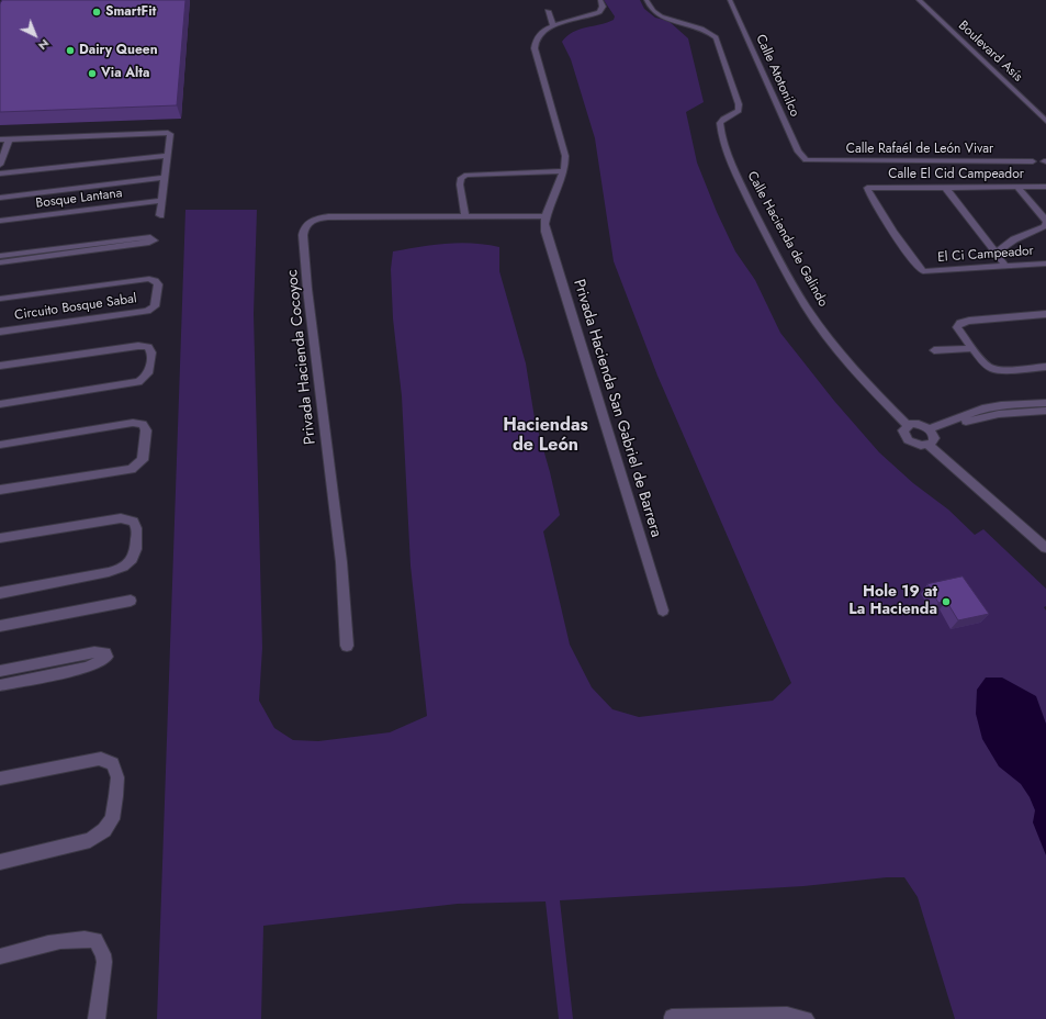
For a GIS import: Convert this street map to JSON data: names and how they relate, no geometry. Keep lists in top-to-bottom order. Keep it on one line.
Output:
{"streets":{"street":["Boulevard Asís","Calle Atotonilco","Calle Rafaél de León Vivar","Calle El Cid Campeador","Bosque Lantana","Calle Hacienda de Galindo","El Ci Campeador","Circuito Bosque Sabal","Privada Hacienda Cocoyoc","Privada Hacienda San Gabriel de Barrera"]},"crossings":[["Calle Atotonilco","Calle Rafaél de León Vivar"],["Calle El Cid Campeador","El Ci Campeador"],["Privada Hacienda Cocoyoc","Privada Hacienda San Gabriel de Barrera"]],"districts":["Haciendas de León"],"places":["SmartFit","Dairy Queen","Via Alta","Hole 19 at La Hacienda"],"north":"bottom right"}
